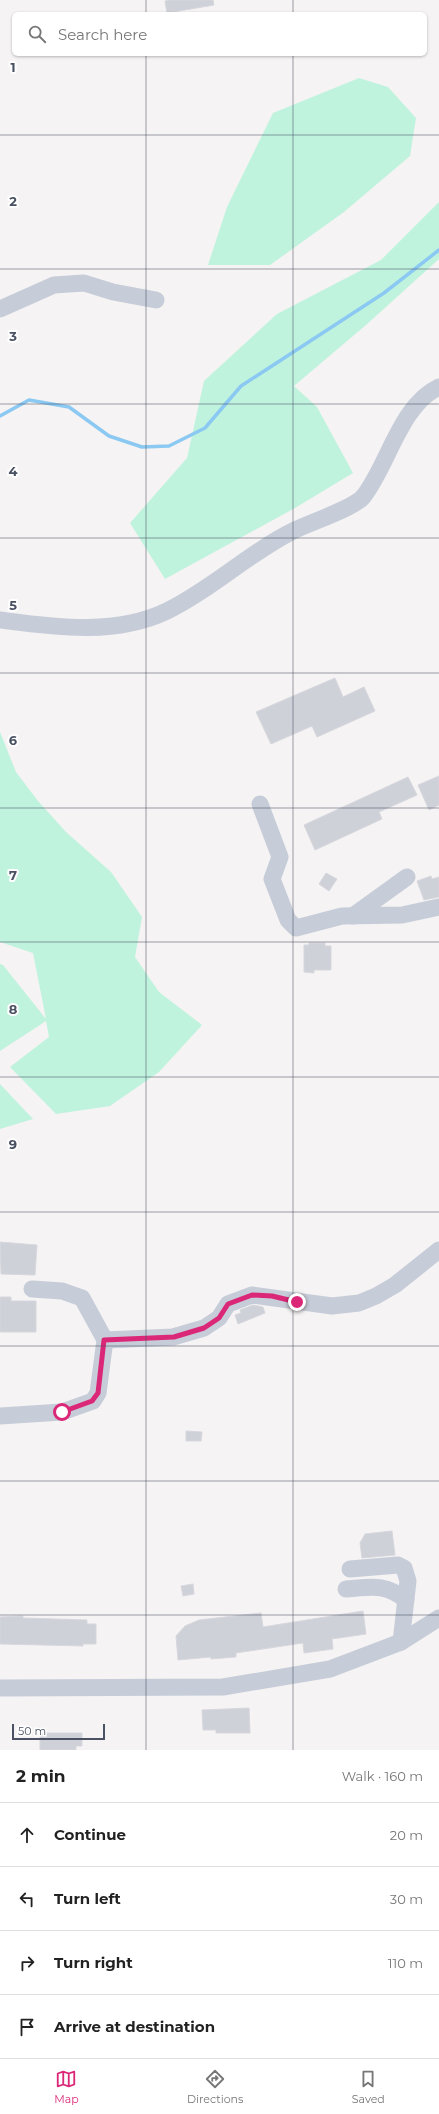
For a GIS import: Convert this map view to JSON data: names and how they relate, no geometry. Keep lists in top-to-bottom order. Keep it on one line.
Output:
{"scale_bar":"50 m","page":{"search":"Search here","scale":"50 m","heading":["2 min","Walk · 160 m"],"list":[["Continue","20 m"],["Turn left","30 m"],["Turn right","110 m"],"Arrive at destination"],"nav":["Map","Directions","Saved"]},"grid":{"rows":["1","2","3","4","5","6","7","8","9"]}}
